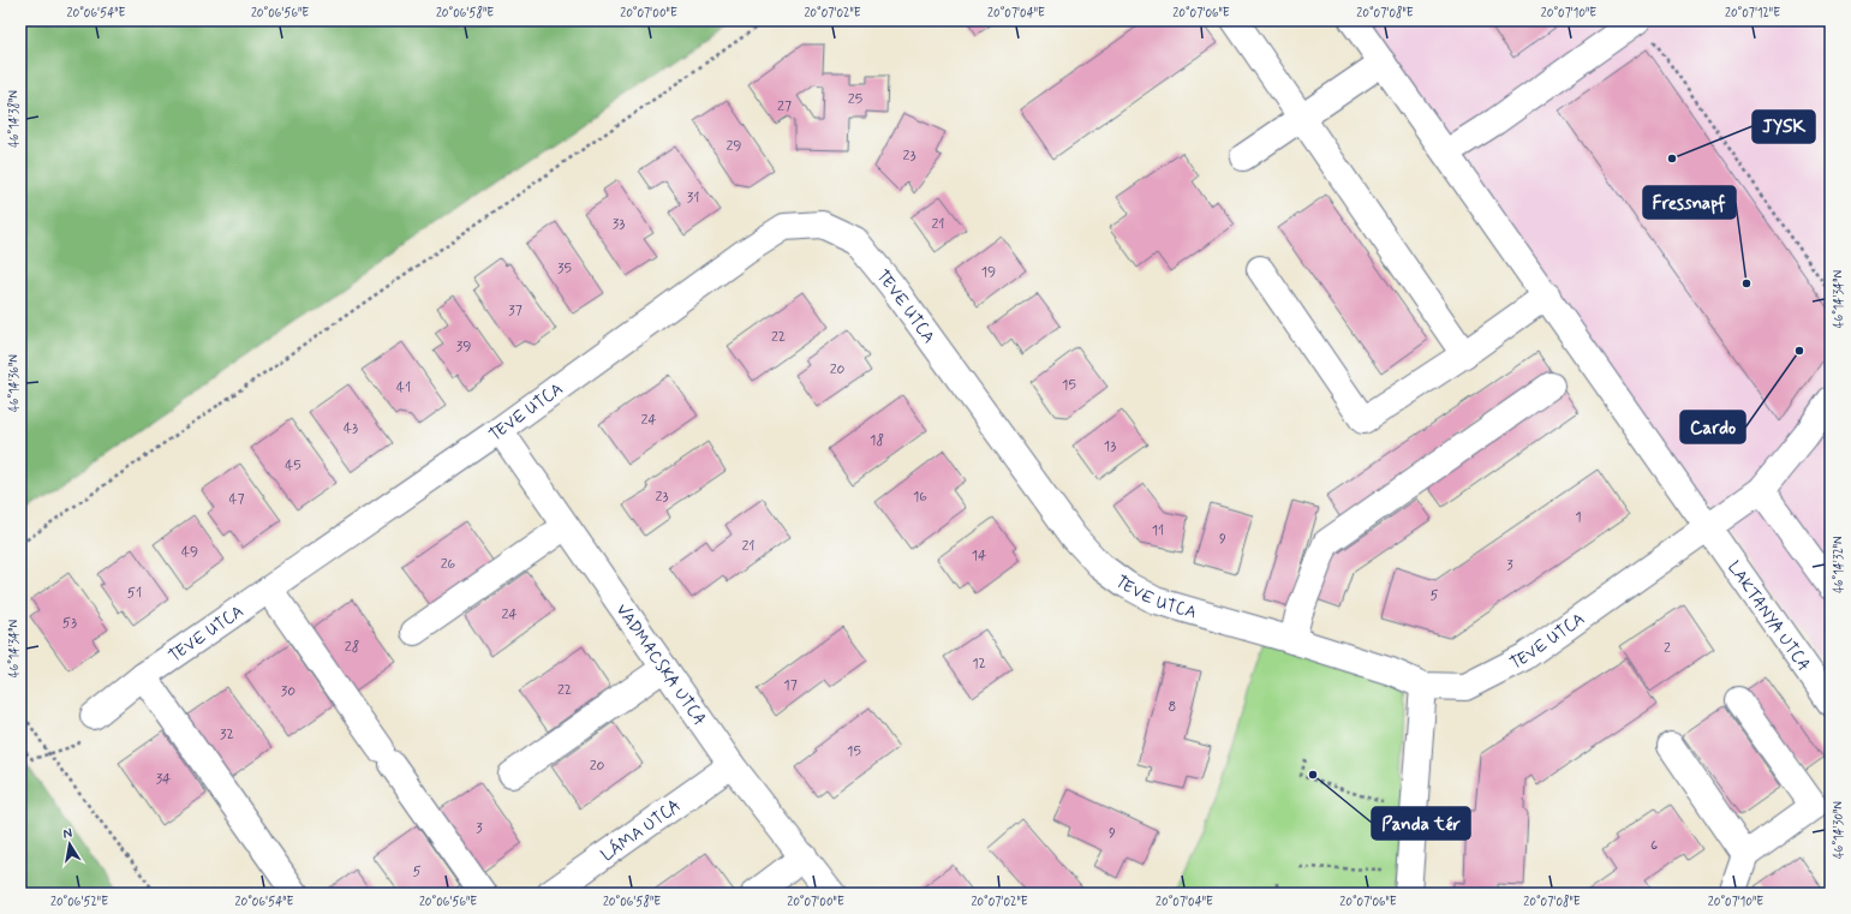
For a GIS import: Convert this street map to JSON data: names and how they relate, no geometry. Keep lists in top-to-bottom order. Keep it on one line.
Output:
{"streets":{"street":["TEVE UTCA","LAKTANYA UTCA","VADMACSKA UTCA","LÁMA UTCA"]},"crossings":[["TEVE UTCA","LAKTANYA UTCA"],["TEVE UTCA","VADMACSKA UTCA"],["VADMACSKA UTCA","LÁMA UTCA"]],"places":["JYSK","Fressnapf","Cardo","Panda tér"],"house_numbers":["25","27","29","23","31","33","21","35","19","37","22","39","20","15","41","24","43","18","13","45","23","16","47","1","11","9","21","49","14","26","3","51","5","24","53","28","2","12","17","22","30","8","32","15","20","34","3","9","6","5"],"north":"top","coordinates":["20°06'54\"E","20°06'56\"E","20°06'58\"E","20°07'00\"E","20°07'02\"E","20°07'04\"E","20°07'06\"E","20°07'08\"E","20°07'10\"E","20°07'12\"E","46°14'38\"N","46°14'34\"N","46°14'36\"N","46°14'32\"N","46°14'30\"N","20°06'52\"E"]}
